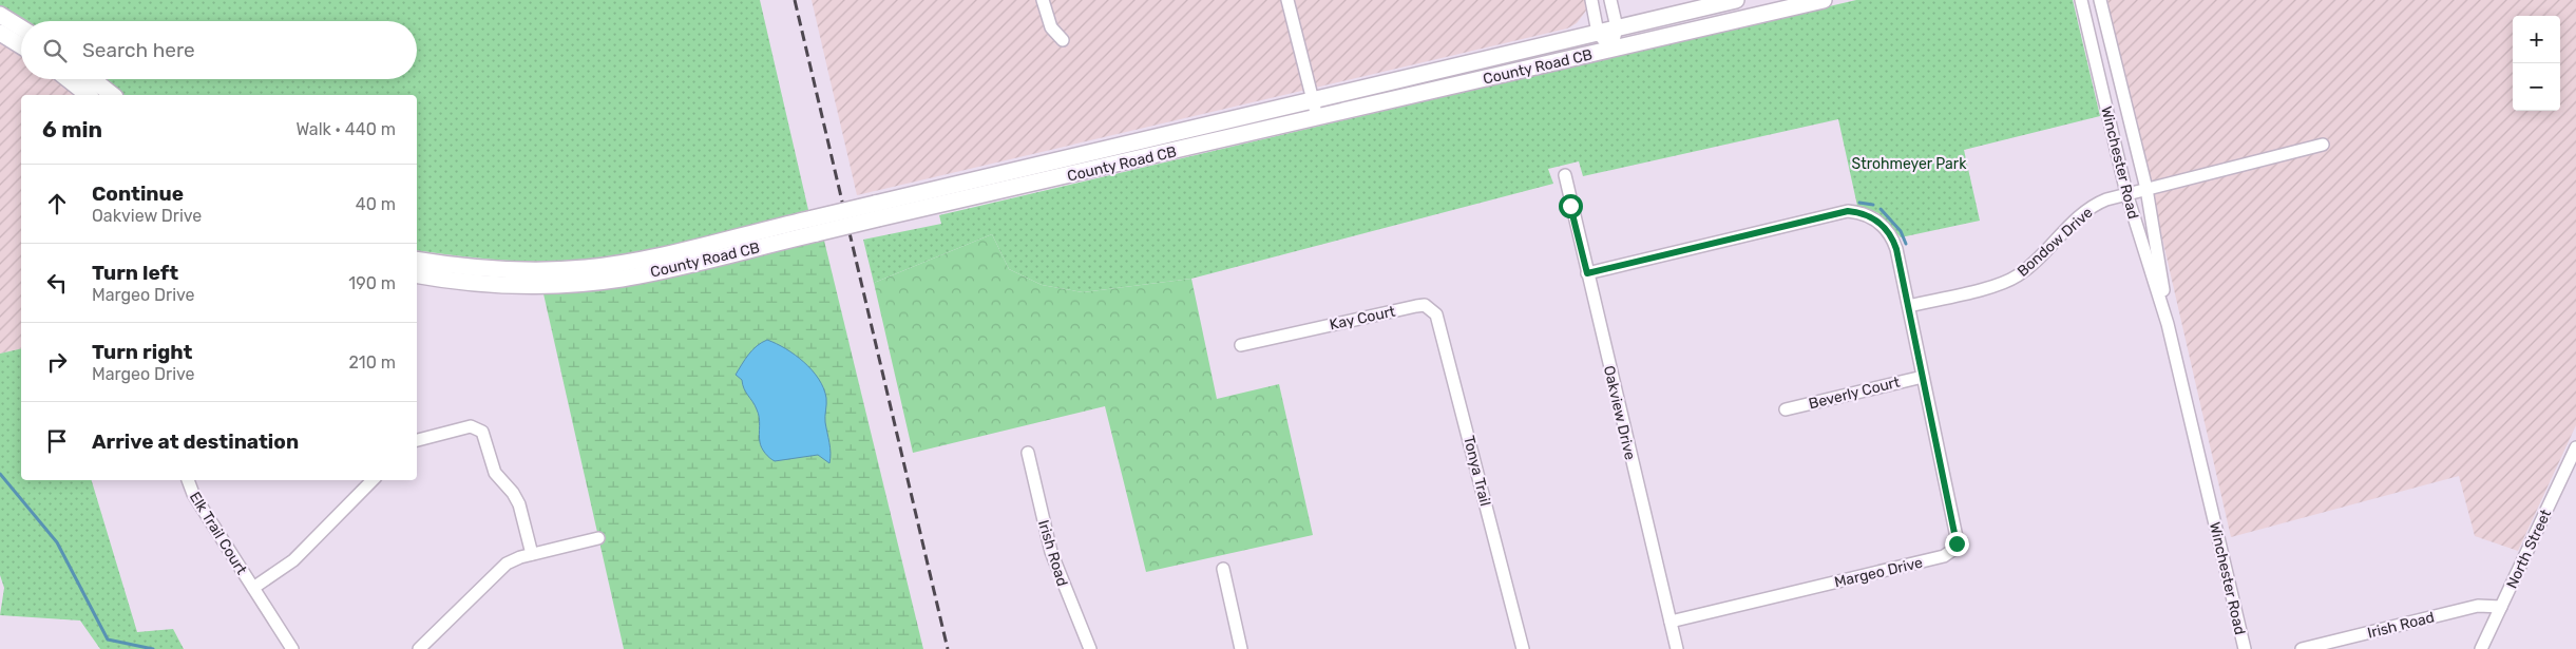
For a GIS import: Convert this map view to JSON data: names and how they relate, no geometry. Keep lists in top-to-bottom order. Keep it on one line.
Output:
{"streets":{"main road":["County Road CB"],"street":["Winchester Road","Bondow Drive","Kay Court","Beverly Court","Oakview Drive","Tonya Trail","Elk Trail Court","North Street","Irish Road","Margeo Drive"]},"crossings":[["Winchester Road","Bondow Drive"],["Bondow Drive","Margeo Drive"],["Kay Court","Tonya Trail"],["Beverly Court","Margeo Drive"],["Oakview Drive","Margeo Drive"],["North Street","Irish Road"]],"parks":["Strohmeyer Park"],"page":{"map_buttons":["+","−"],"search":"Search here","heading":["6 min","Walk · 440 m"],"list":[["Continue","Oakview Drive","40 m"],["Turn left","Margeo Drive","190 m"],["Turn right","Margeo Drive","210 m"],"Arrive at destination"]}}
